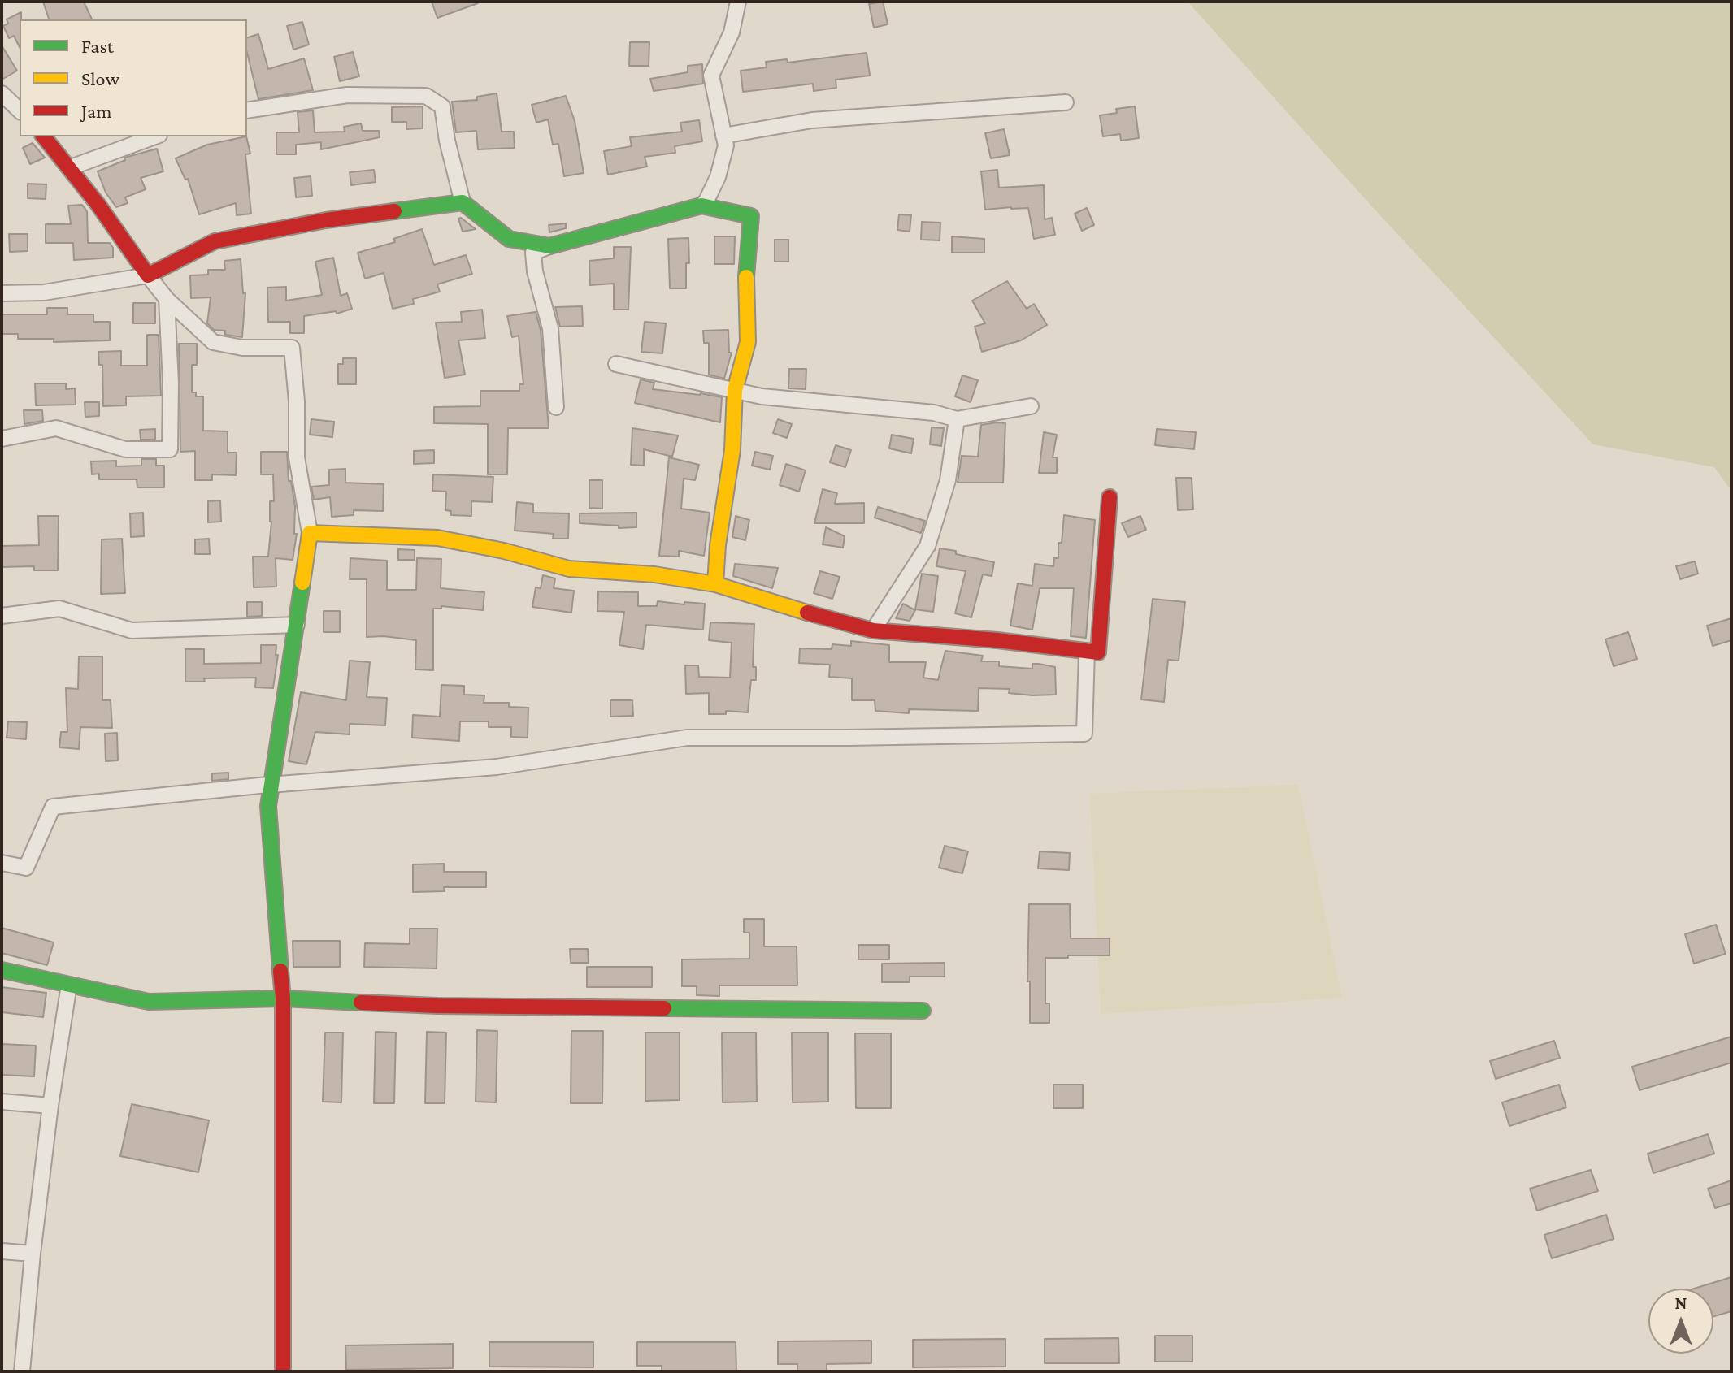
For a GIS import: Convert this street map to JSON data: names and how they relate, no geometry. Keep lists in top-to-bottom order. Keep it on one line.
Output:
{"legend":["Fast","Slow","Jam"],"north":"top"}
